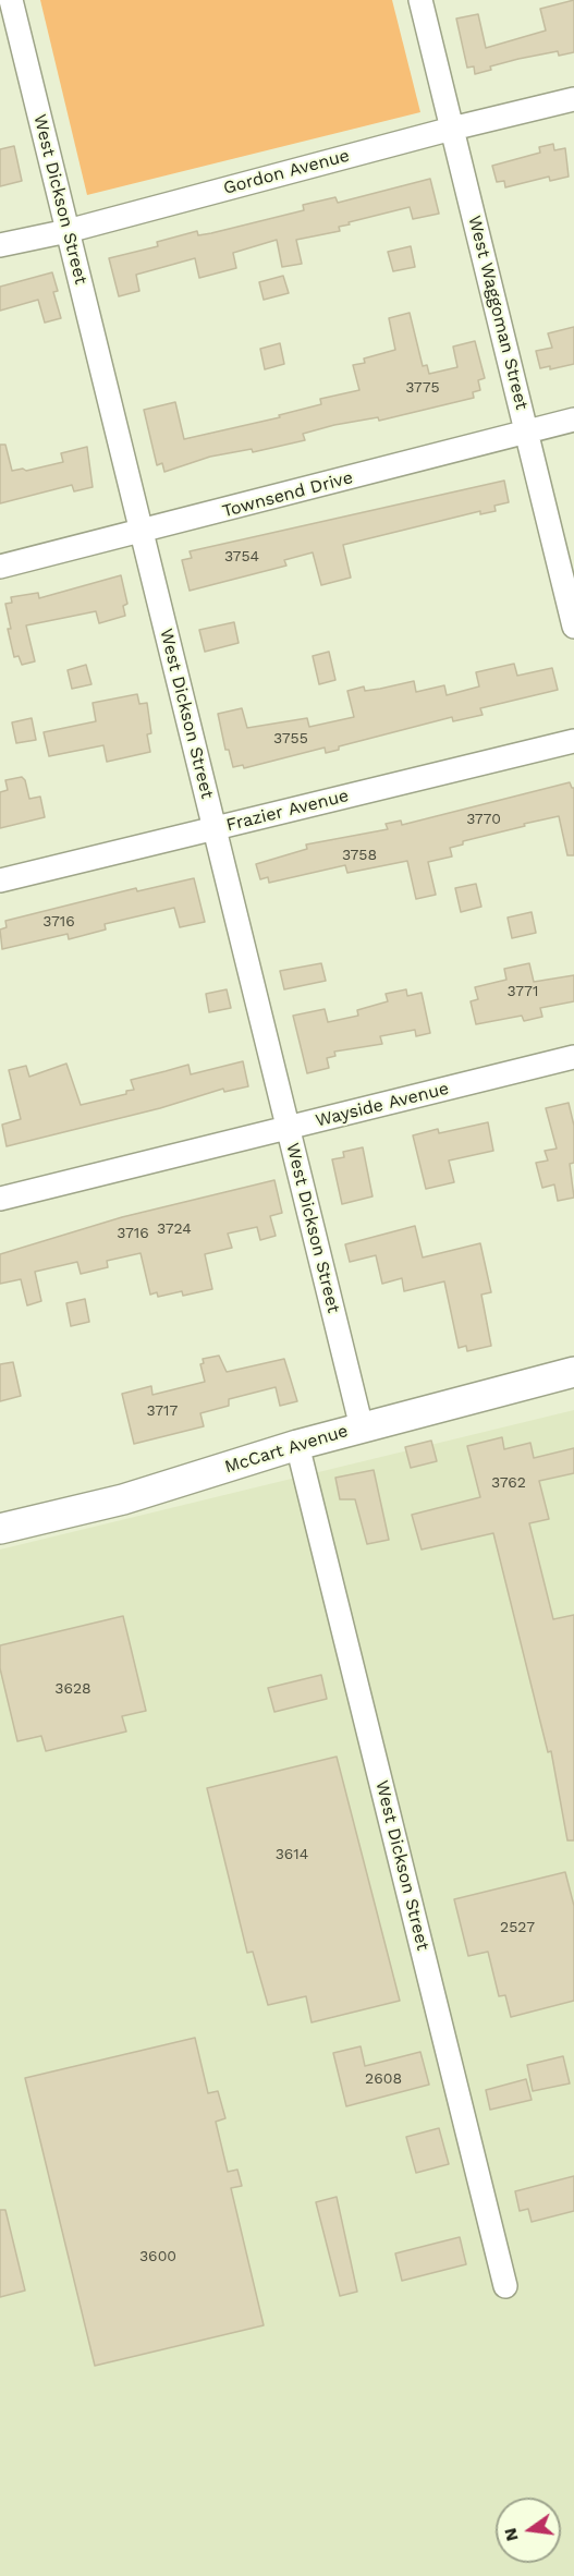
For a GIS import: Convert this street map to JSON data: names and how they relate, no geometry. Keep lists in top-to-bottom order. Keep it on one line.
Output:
{"streets":{"main road":["McCart Avenue"],"street":["Gordon Avenue","West Dickson Street","West Waggoman Street","Townsend Drive","Frazier Avenue","Wayside Avenue"]},"crossings":[["Gordon Avenue","West Dickson Street"],["Gordon Avenue","West Waggoman Street"],["West Dickson Street","Townsend Drive"],["West Dickson Street","Frazier Avenue"],["West Dickson Street","Wayside Avenue"],["West Dickson Street","McCart Avenue"],["West Waggoman Street","Townsend Drive"]],"house_numbers":["3775","3754","3755","3770","3758","3716","3771","3724","3716","3717","3762","3628","3614","2527","2608","3600"],"north":"left"}
